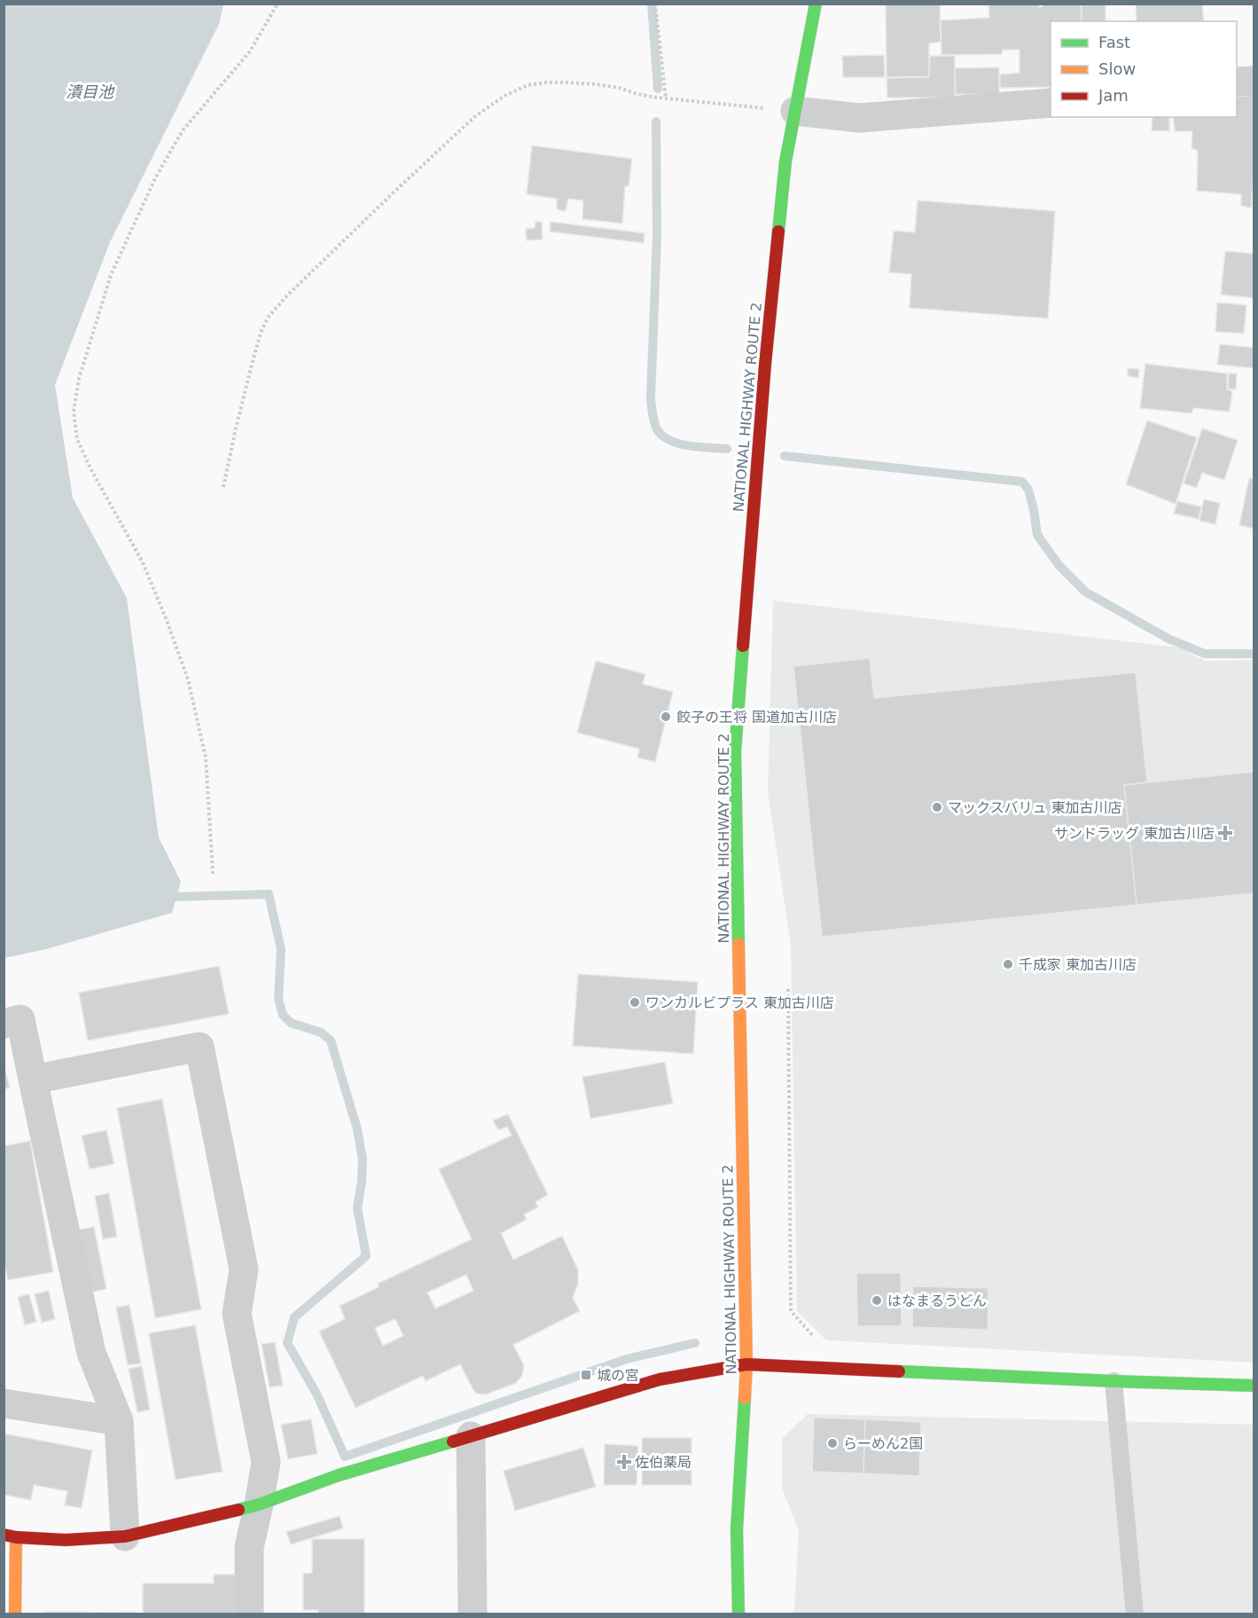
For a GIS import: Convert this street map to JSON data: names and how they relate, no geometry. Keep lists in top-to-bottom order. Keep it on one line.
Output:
{"streets":{"main road":["NATIONAL HIGHWAY ROUTE 2"]},"water":["潰目池"],"places":{"other":["餃子の王将 国道加古川店","マックスバリュ 東加古川店","千成家 東加古川店","ワンカルビプラス 東加古川店","はなまるうどん","らーめん2国"],"health":["サンドラッグ 東加古川店","佐伯薬局"],"transit":["城の宮"]},"legend":["Fast","Slow","Jam"]}
